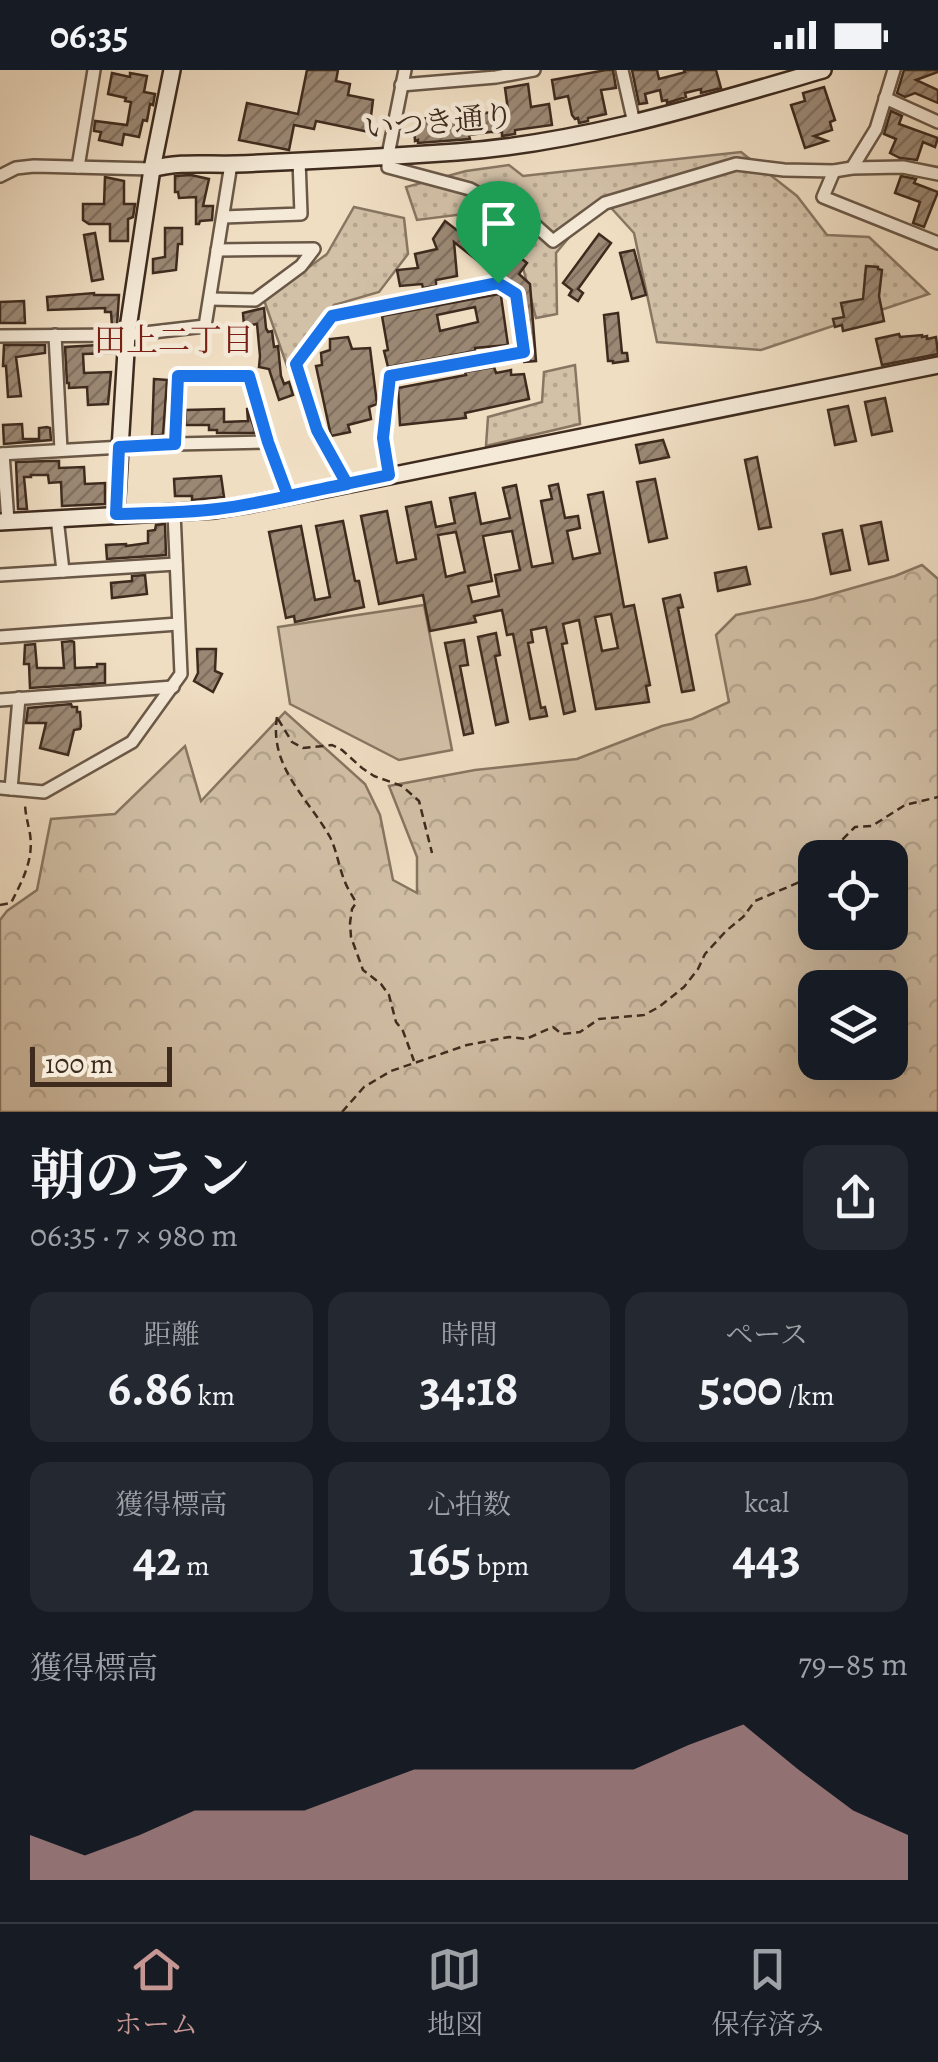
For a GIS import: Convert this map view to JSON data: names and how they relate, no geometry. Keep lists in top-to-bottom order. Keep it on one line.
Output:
{"streets":{"street":["いつき通り"]},"districts":["田上二丁目"],"scale_bar":"100 m","page":{"status":"06:35","scale":"100 m","heading":["朝のラン","06:35 · 7 × 980 m"],"stats":[["距離","6.86 km"],["時間","34:18"],["ペース","5:00 /km"],["獲得標高","42 m"],["心拍数","165 bpm"],["kcal","443"]],"chart":["獲得標高","79–85 m"],"tabs":["ホーム","地図","保存済み"]}}
